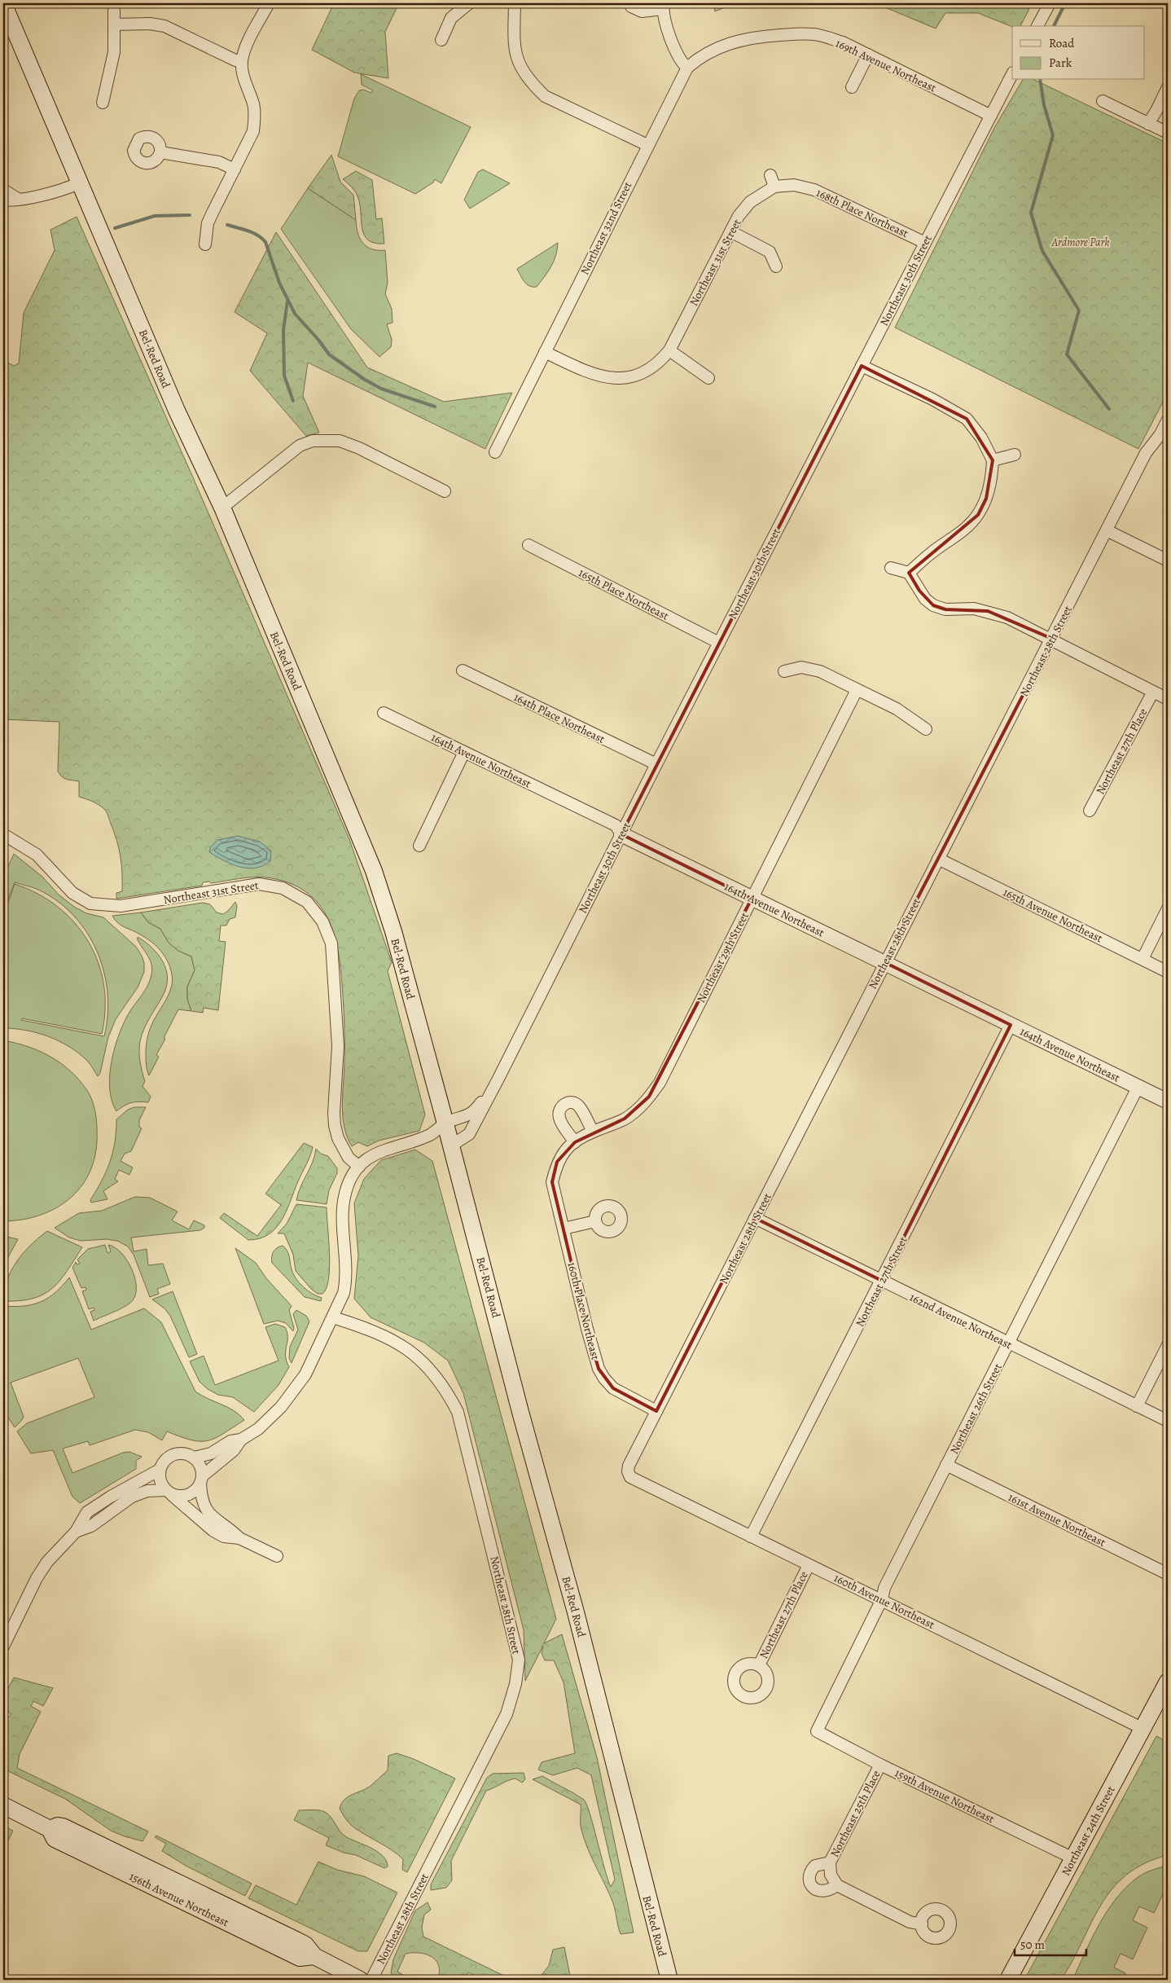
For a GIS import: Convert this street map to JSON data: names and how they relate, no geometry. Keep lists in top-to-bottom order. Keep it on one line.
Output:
{"streets":{"main road":["Bel-Red Road","Northeast 24th Street","156th Avenue Northeast"],"street":["169th Avenue Northeast","168th Place Northeast","Northeast 32nd Street","Northeast 31st Street","Northeast 30th Street","165th Place Northeast","Northeast 28th Street","164th Place Northeast","Northeast 27th Place","164th Avenue Northeast","165th Avenue Northeast","Northeast 29th Street","Northeast 27th Street","160th Place Northeast","162nd Avenue Northeast","Northeast 26th Street","161st Avenue Northeast","160th Avenue Northeast","159th Avenue Northeast","Northeast 25th Place"]},"crossings":[["169th Avenue Northeast","Northeast 32nd Street"],["169th Avenue Northeast","Northeast 30th Street"],["168th Place Northeast","Northeast 31st Street"],["168th Place Northeast","Northeast 30th Street"],["Northeast 32nd Street","Northeast 31st Street"],["Northeast 31st Street","Northeast 30th Street"],["Northeast 30th Street","Bel-Red Road"],["Northeast 30th Street","165th Place Northeast"],["Northeast 30th Street","164th Place Northeast"],["Northeast 30th Street","164th Avenue Northeast"],["Northeast 28th Street","164th Avenue Northeast"],["Northeast 28th Street","165th Avenue Northeast"],["Northeast 28th Street","160th Place Northeast"],["Northeast 28th Street","162nd Avenue Northeast"],["Northeast 28th Street","160th Avenue Northeast"],["Northeast 27th Place","160th Avenue Northeast"],["164th Avenue Northeast","Northeast 29th Street"],["164th Avenue Northeast","Northeast 27th Street"],["164th Avenue Northeast","Northeast 26th Street"],["Northeast 29th Street","160th Place Northeast"],["Northeast 27th Street","162nd Avenue Northeast"],["Northeast 27th Street","160th Avenue Northeast"],["162nd Avenue Northeast","Northeast 26th Street"],["Northeast 26th Street","161st Avenue Northeast"],["Northeast 26th Street","160th Avenue Northeast"],["Northeast 26th Street","159th Avenue Northeast"],["160th Avenue Northeast","Northeast 24th Street"],["159th Avenue Northeast","Northeast 25th Place"],["159th Avenue Northeast","Northeast 24th Street"]],"parks":["Ardmore Park"],"legend":["Road","Park"],"scale_bar":"50 m"}
